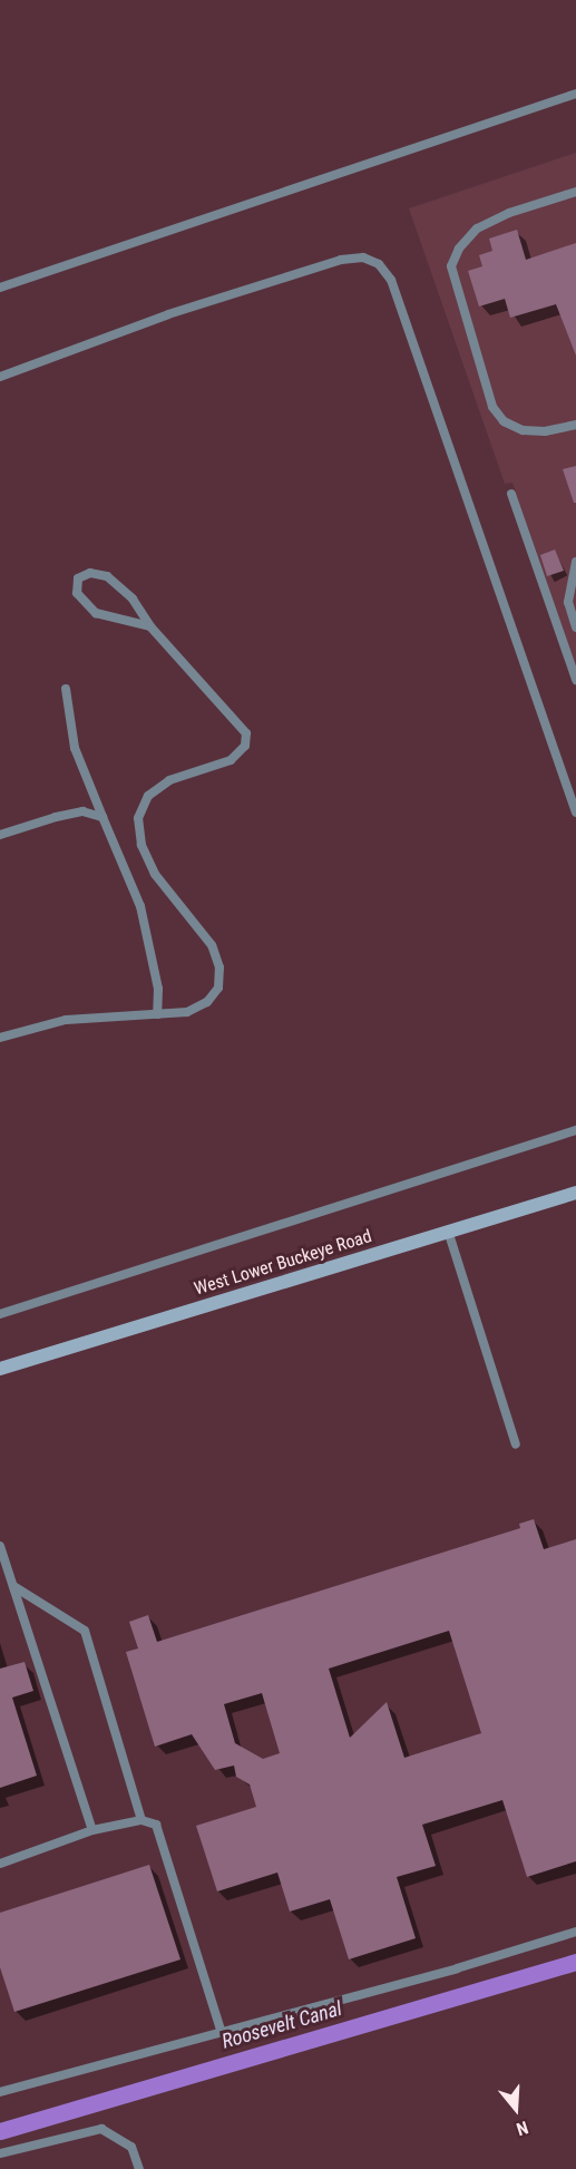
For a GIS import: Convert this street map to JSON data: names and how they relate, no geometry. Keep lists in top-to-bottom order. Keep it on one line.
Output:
{"streets":{"main road":["West Lower Buckeye Road"]},"water":["Roosevelt Canal"],"north":"bottom"}
